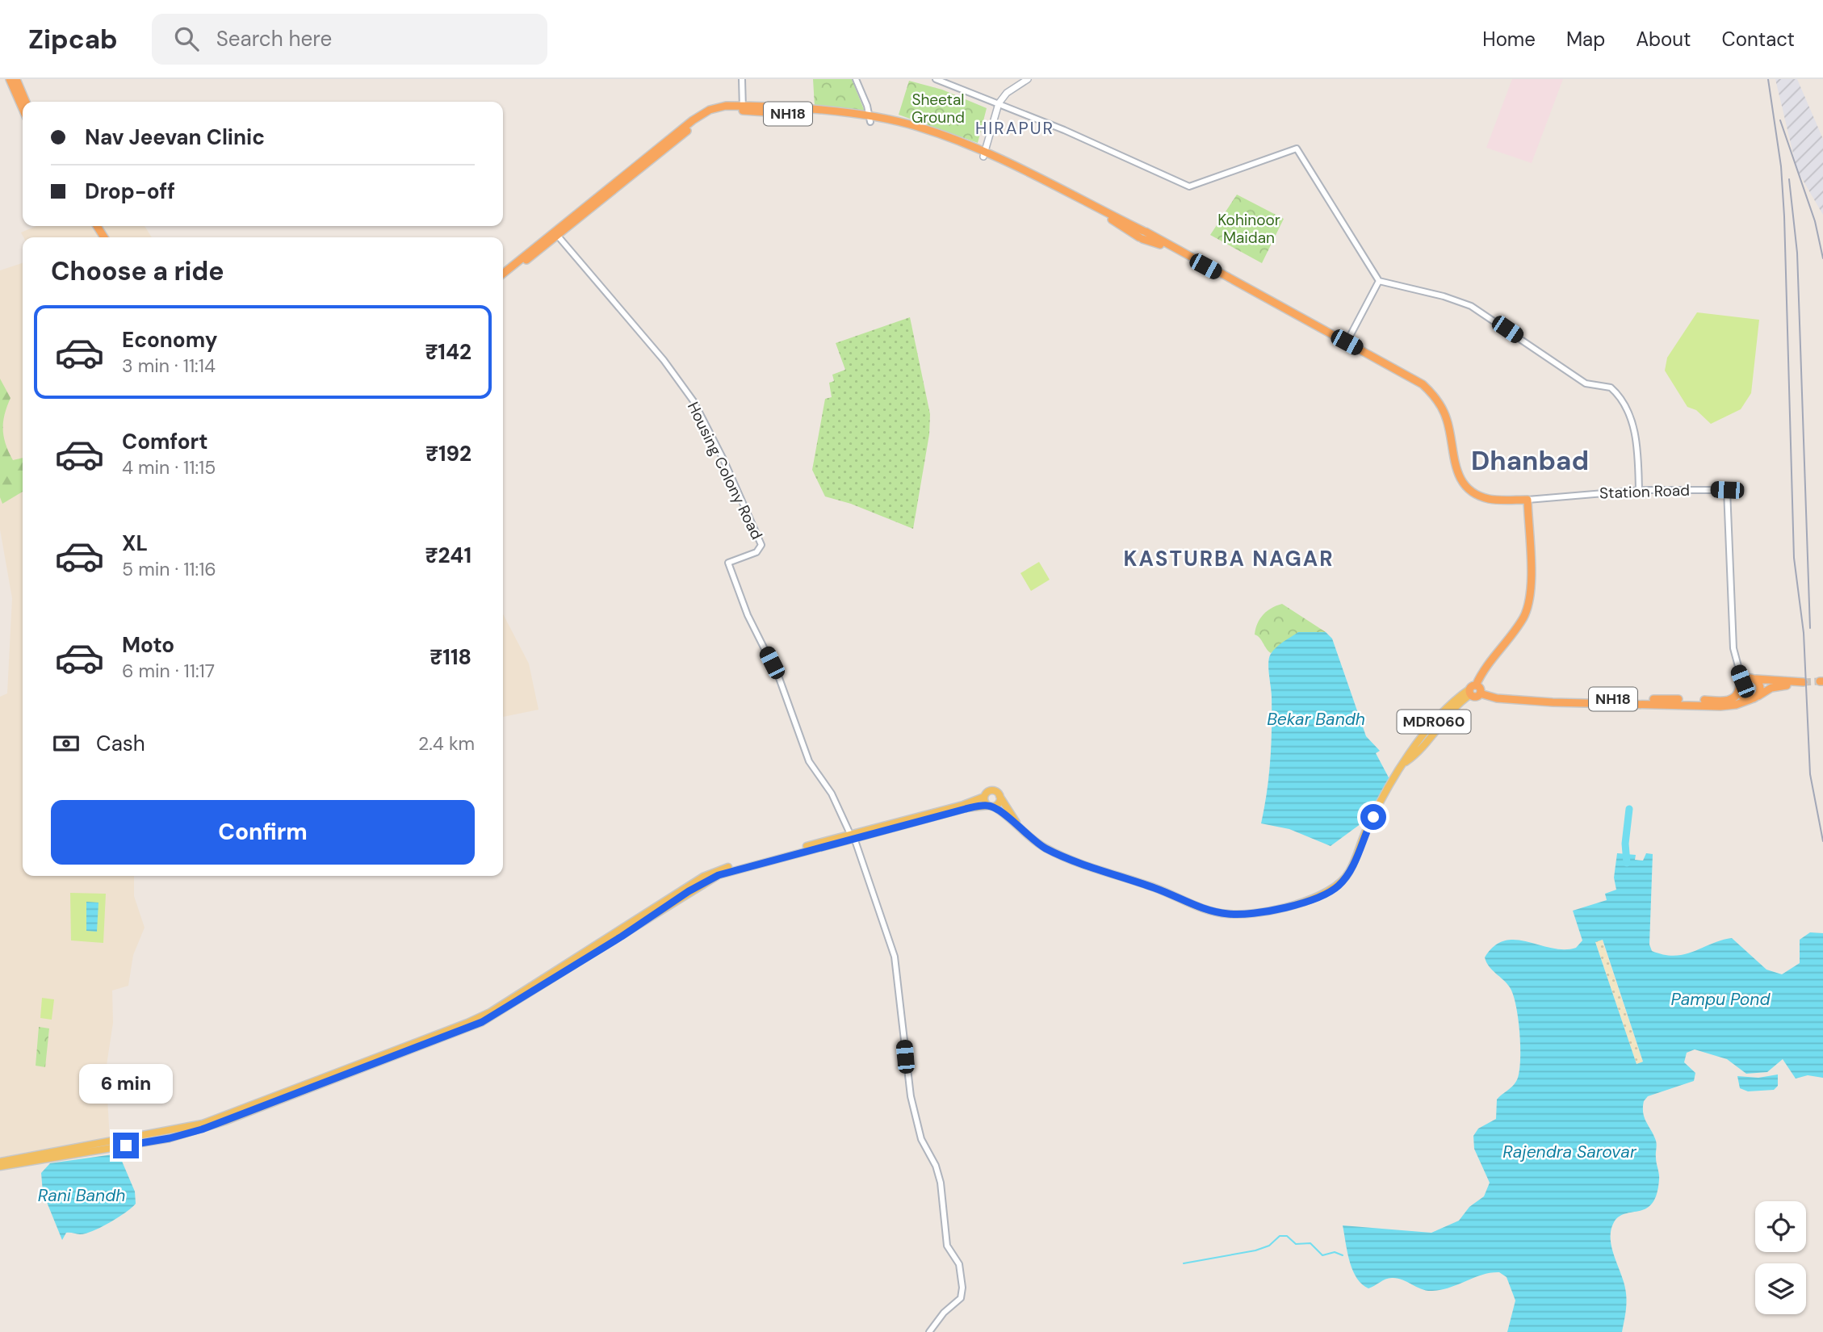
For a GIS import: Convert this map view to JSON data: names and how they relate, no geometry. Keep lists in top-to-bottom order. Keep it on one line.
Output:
{"streets":{"highway":["NH18"],"main road":["MDR060"],"street":["Housing Colony Road","Station Road"]},"crossings":[["NH18","Housing Colony Road"],["NH18","Station Road"],["NH18","MDR060"]],"districts":["HIRAPUR","Dhanbad","KASTURBA NAGAR"],"water":["Bekar Bandh","Pampu Pond","Rajendra Sarovar","Rani Bandh"],"parks":["Sheetal Ground","Kohinoor Maidan"],"page":{"header":"Zipcab","search":"Search here","nav":["Home","Map","About","Contact"],"banner":["Nav Jeevan Clinic","Drop-off"],"heading":"Choose a ride","list":[{"name":"Economy","note":"3 min · 11:14","value":"₹142"},{"name":"Comfort","note":"4 min · 11:15","value":"₹192"},{"name":"XL","note":"5 min · 11:16","value":"₹241"},{"name":"Moto","note":"6 min · 11:17","value":"₹118"}],"pay":["Cash","2.4 km"],"buttons":"Confirm","bubble":"6 min"}}
